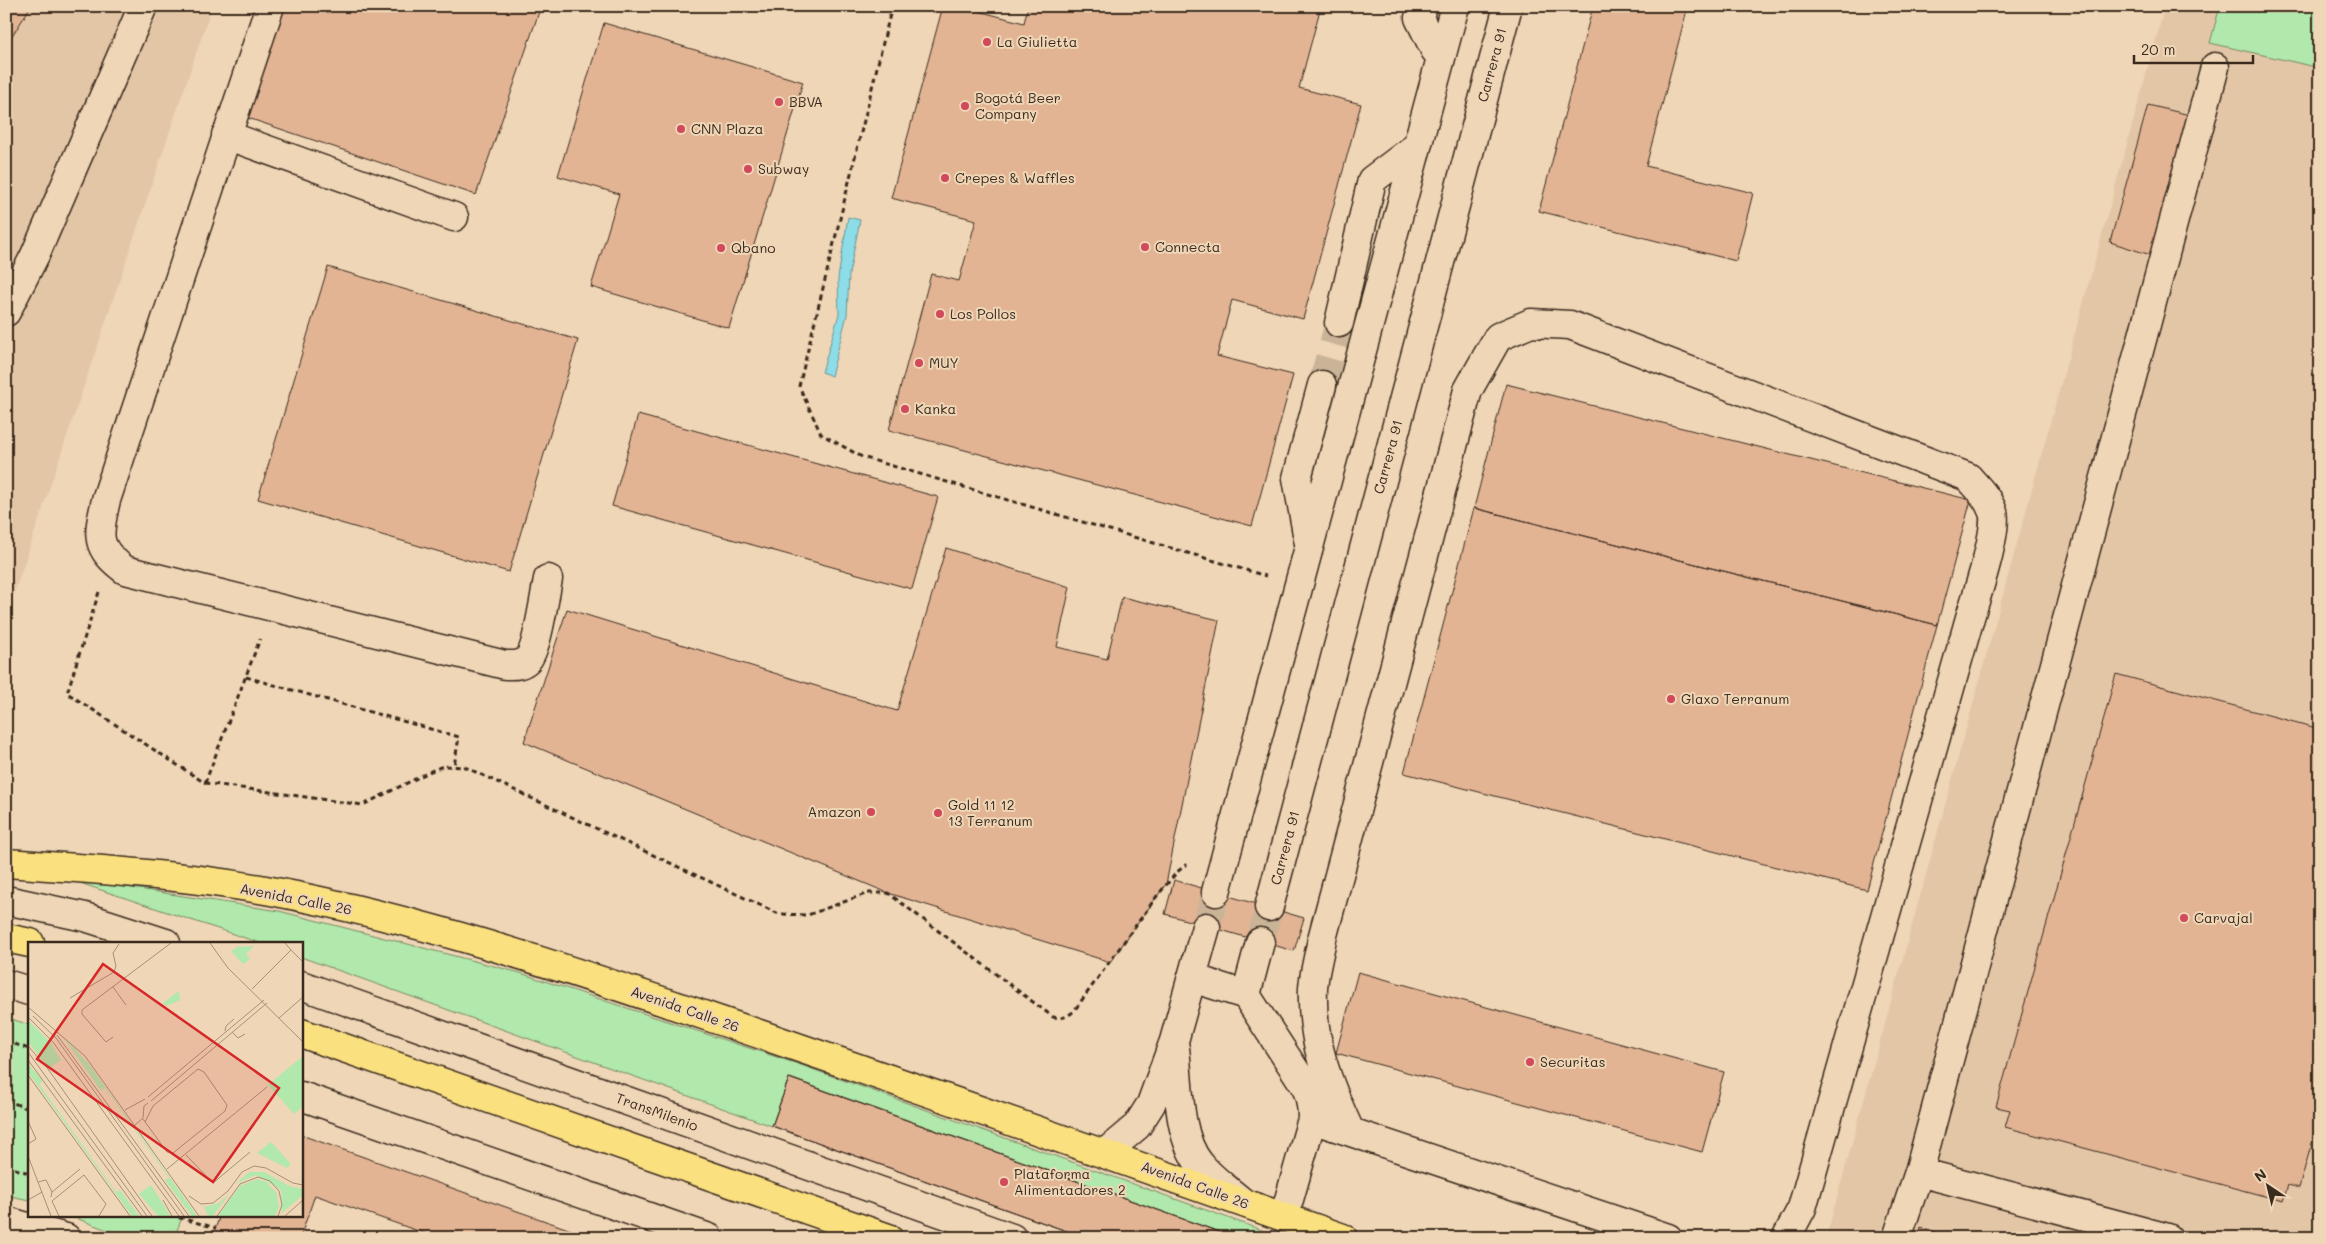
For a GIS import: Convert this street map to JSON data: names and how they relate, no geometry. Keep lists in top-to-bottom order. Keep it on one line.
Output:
{"streets":{"main road":["Avenida Calle 26"],"street":["Carrera 91","TransMilenio"]},"places":["La Giulietta","BBVA","Bogotá Beer Company","CNN Plaza","Subway","Crepes & Waffles","Connecta","Qbano","Los Pollos","MUY","Kanka","Glaxo Terranum","Amazon","Gold 11 12 13 Terranum","Carvajal","Securitas","Plataforma Alimentadores 2"],"scale_bar":"20 m","north":"top left"}
